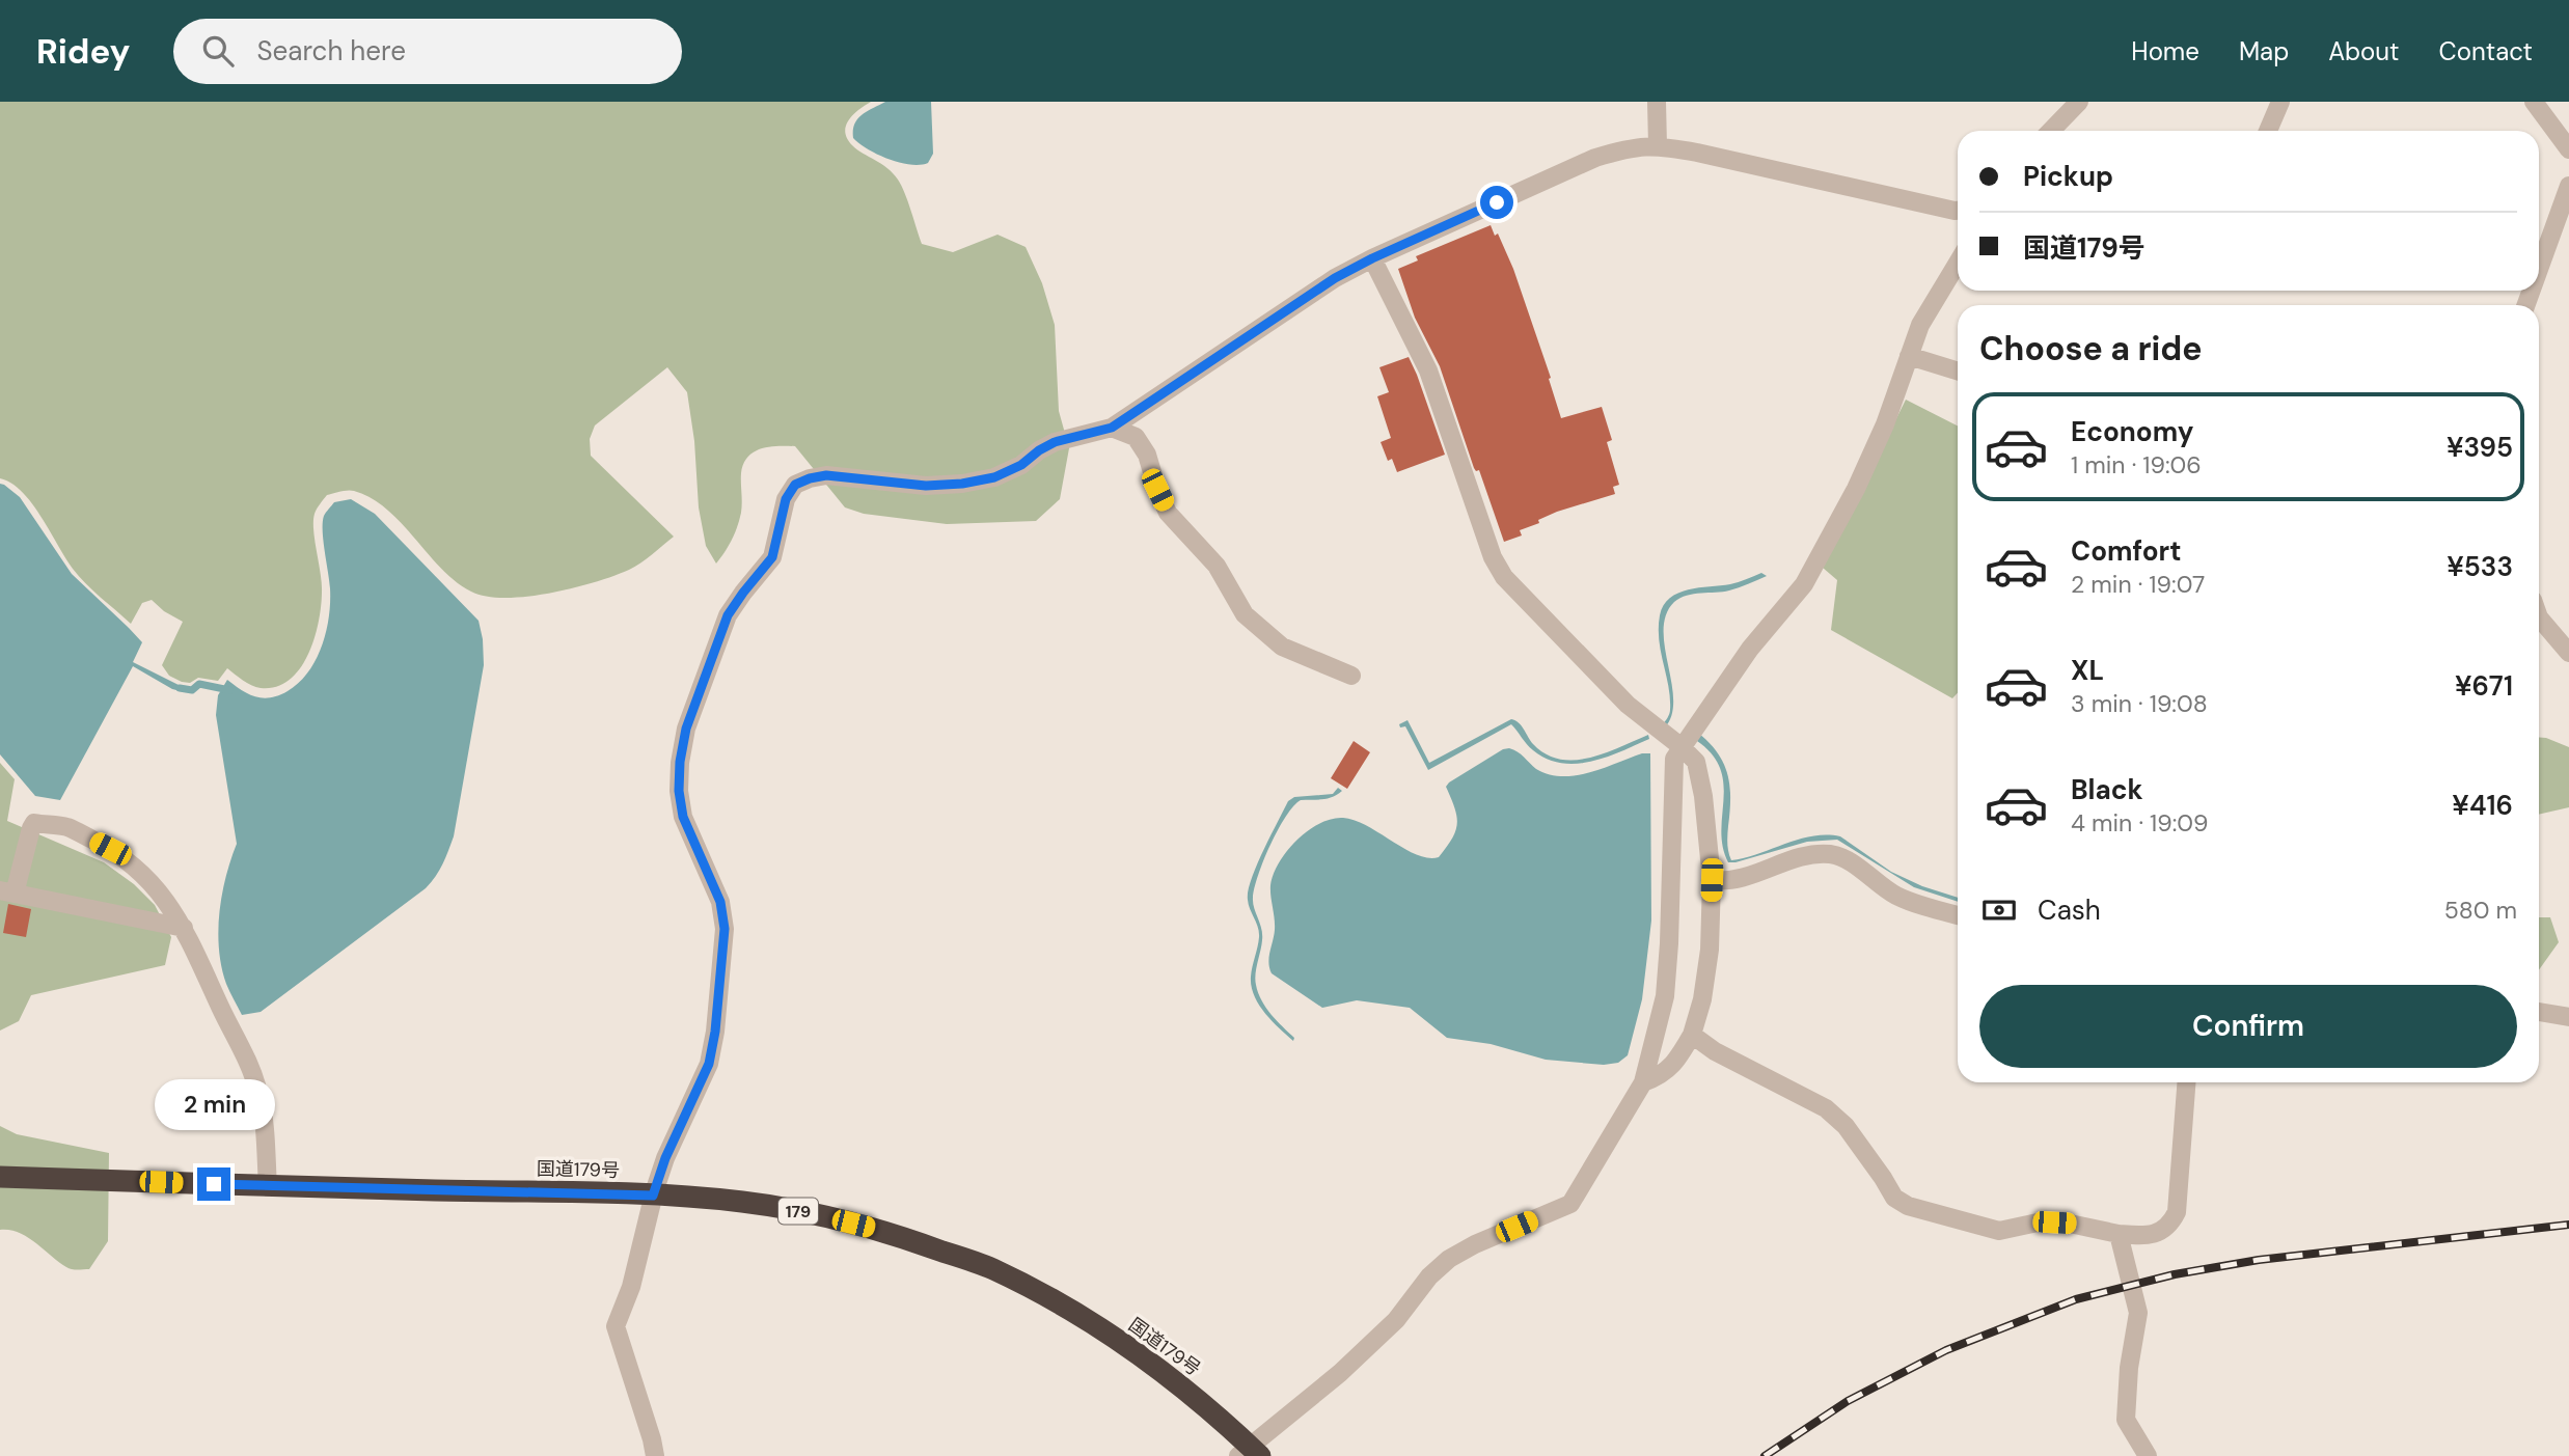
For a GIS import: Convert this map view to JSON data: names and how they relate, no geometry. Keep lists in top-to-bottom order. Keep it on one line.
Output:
{"streets":{"highway":["国道179号","179"]},"page":{"header":"Ridey","search":"Search here","nav":["Home","Map","About","Contact"],"banner":["Pickup","国道179号"],"heading":"Choose a ride","list":[{"name":"Economy","note":"1 min · 19:06","value":"¥395"},{"name":"Comfort","note":"2 min · 19:07","value":"¥533"},{"name":"XL","note":"3 min · 19:08","value":"¥671"},{"name":"Black","note":"4 min · 19:09","value":"¥416"}],"pay":["Cash","580 m"],"buttons":"Confirm","bubble":"2 min"}}
